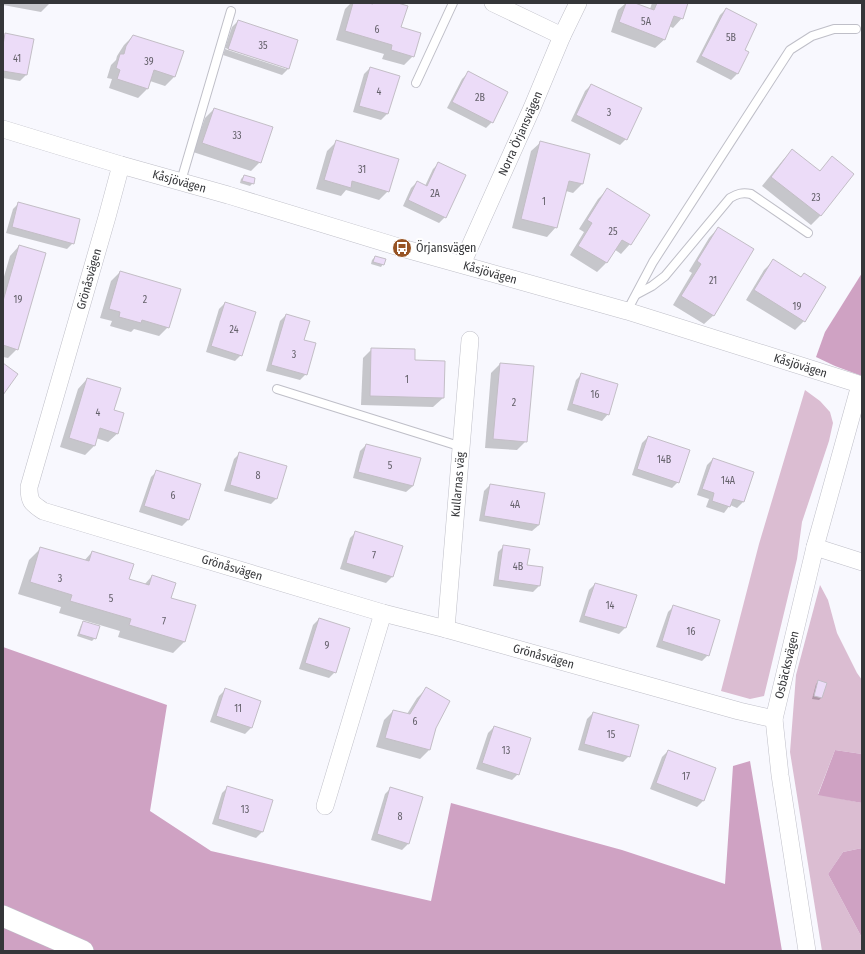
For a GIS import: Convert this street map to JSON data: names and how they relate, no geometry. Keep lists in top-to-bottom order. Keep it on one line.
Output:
{"streets":{"street":["Norra Örjansvägen","Kåsjövägen","Grönåsvägen","Kullarnas väg","Osbäcksvägen"]},"crossings":[["Norra Örjansvägen","Kåsjövägen"],["Kåsjövägen","Grönåsvägen"],["Kåsjövägen","Osbäcksvägen"],["Grönåsvägen","Kullarnas väg"],["Grönåsvägen","Osbäcksvägen"]],"places":{"bus stop":["Örjansvägen"]},"house_numbers":["5A","6","5B","35","41","39","4","2B","3","33","31","2A","23","1","25","21","19","2","19","24","3","1","16","2","4","14B","5","8","14A","6","4A","7","4B","3","5","14","7","16","9","11","6","15","13","17","13","8"]}
